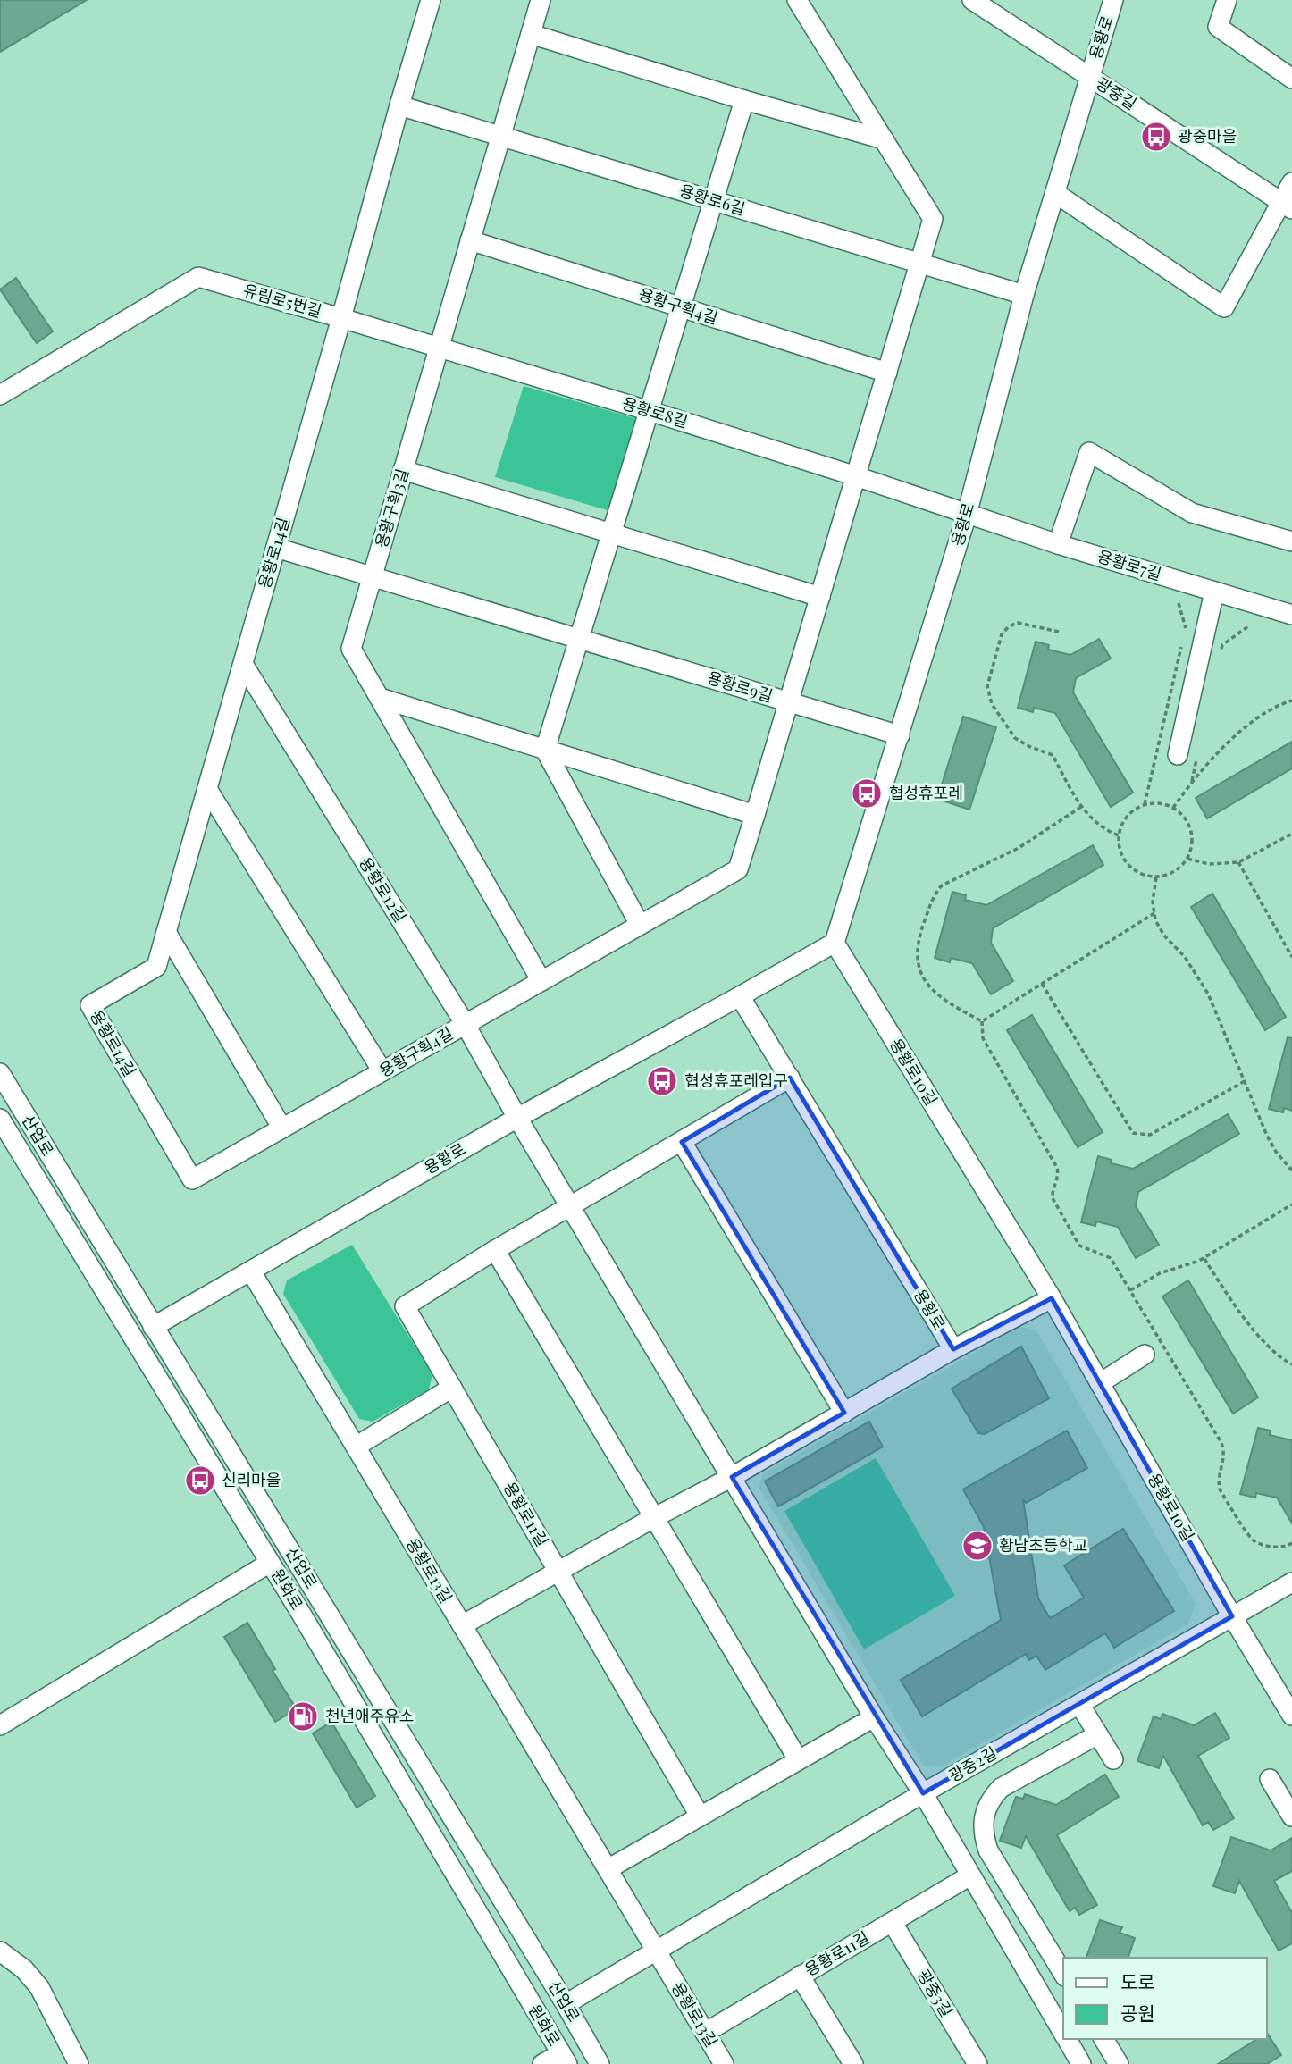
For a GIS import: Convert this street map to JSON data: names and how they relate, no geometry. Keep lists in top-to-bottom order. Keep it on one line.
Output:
{"streets":{"street":["용황로","광중길","용황로6길","유림로5번길","용황구획4길","용황로8길","용황구획3길","용황로14길","용황로7길","용황로9길","용황로12길","용황로10길","산업로","용황로11길","용황로13길","원화로","광중2길","광중3길"]},"crossings":[["용황로","광중길"],["용황로","용황로6길"],["용황로","용황로8길"],["용황로","용황로7길"],["용황로","용황로9길"],["용황로","용황로12길"],["용황로","용황로10길"],["용황로","산업로"],["용황로","용황로13길"],["용황로6길","유림로5번길"],["용황로6길","용황구획4길"],["용황로6길","용황구획3길"],["유림로5번길","용황로8길"],["유림로5번길","용황로14길"],["용황구획4길","용황로8길"],["용황구획4길","용황구획3길"],["용황구획4길","용황로14길"],["용황구획4길","용황로9길"],["용황구획4길","용황로12길"],["용황로8길","용황구획3길"],["용황로8길","용황로14길"],["용황로8길","용황로7길"],["용황구획3길","용황로9길"],["용황로14길","용황로9길"],["용황로14길","용황로12길"],["용황로10길","광중2길"],["산업로","광중2길"],["용황로11길","용황로13길"],["용황로11길","광중3길"],["용황로13길","광중2길"]],"places":{"bus stop":["광중마을","협성휴포레","협성휴포레입구","신리마을"],"school or university":["황남초등학교"],"fuel station":["천년애주유소"]},"legend":["도로","공원"]}
